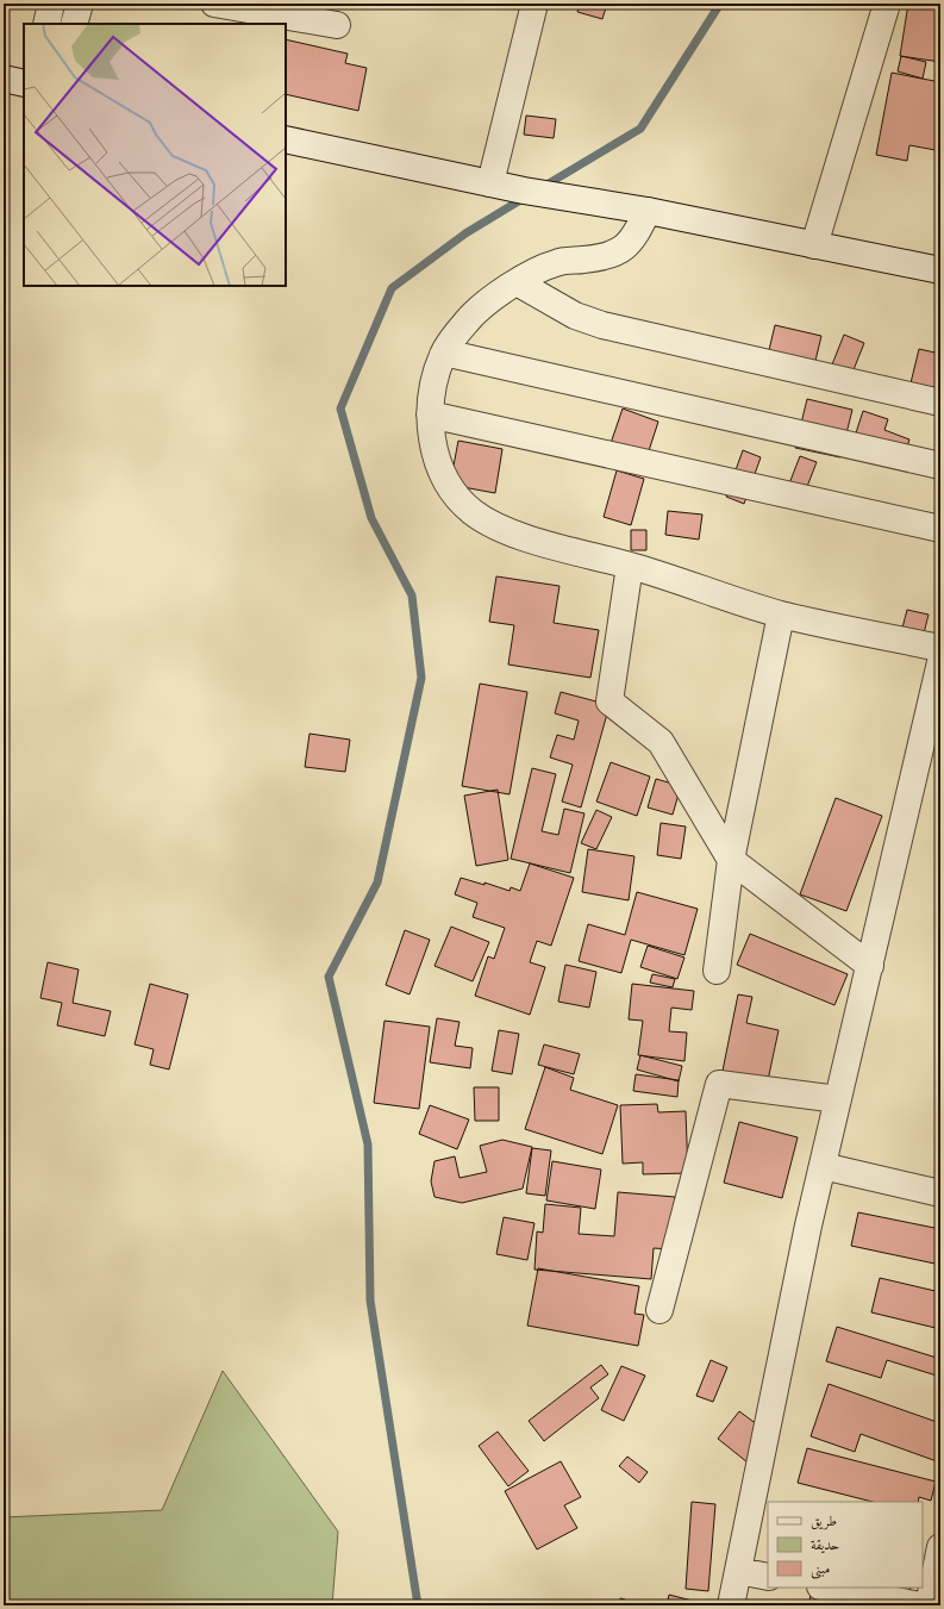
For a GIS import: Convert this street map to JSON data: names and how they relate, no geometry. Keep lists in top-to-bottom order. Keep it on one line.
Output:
{"legend":["طريق","حديقة","مبنى"]}
